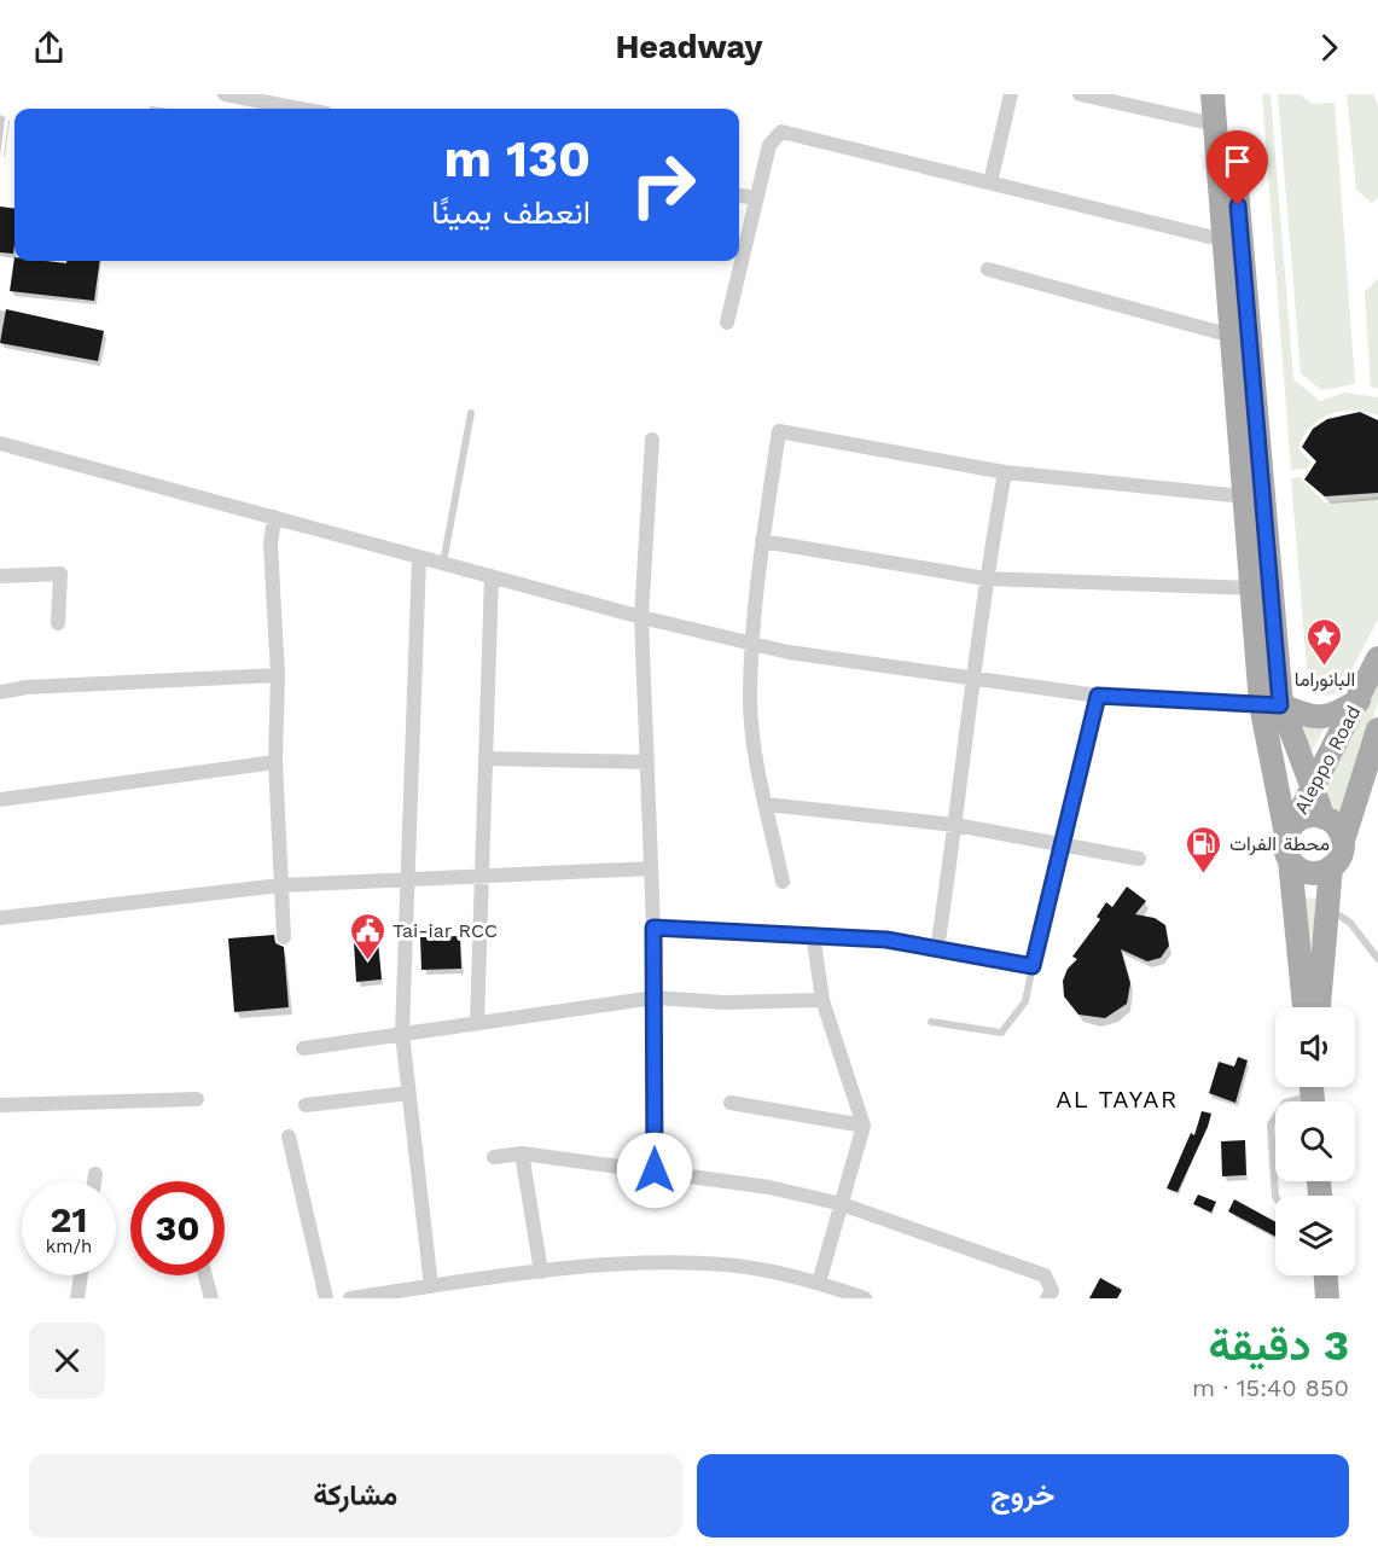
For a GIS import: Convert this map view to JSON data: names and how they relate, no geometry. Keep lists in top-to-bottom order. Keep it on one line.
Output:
{"streets":{"main road":["Aleppo Road"]},"districts":["AL TAYAR"],"places":{"place":["البانوراما"],"fuel station":["محطة الفرات"],"public building":["Tai-iar RCC"]},"page":{"header":"Headway","turn":["130 m","انعطف يمينًا"],"speed":"21 km/h","limit":"30","heading":["3 دقيقة","850 m · 15:40"],"buttons":["خروج","مشاركة"]}}
